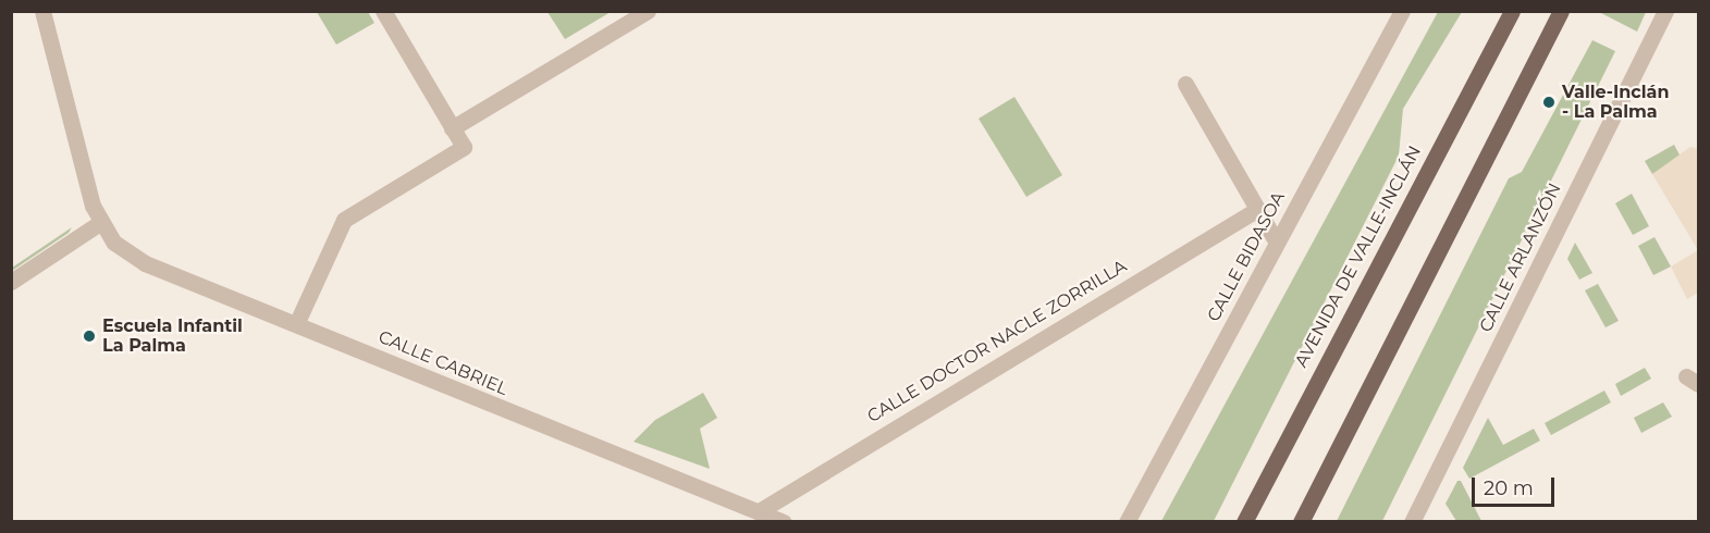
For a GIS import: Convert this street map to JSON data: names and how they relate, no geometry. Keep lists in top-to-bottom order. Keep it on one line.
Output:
{"streets":{"main road":["AVENIDA DE VALLE-INCLÁN"],"street":["CALLE BIDASOA","CALLE ARLANZÓN","CALLE DOCTOR NACLE ZORRILLA","CALLE CABRIEL"]},"crossings":[["CALLE DOCTOR NACLE ZORRILLA","CALLE CABRIEL"]],"places":["Valle-Inclán - La Palma","Escuela Infantil La Palma"],"scale_bar":"20 m"}
